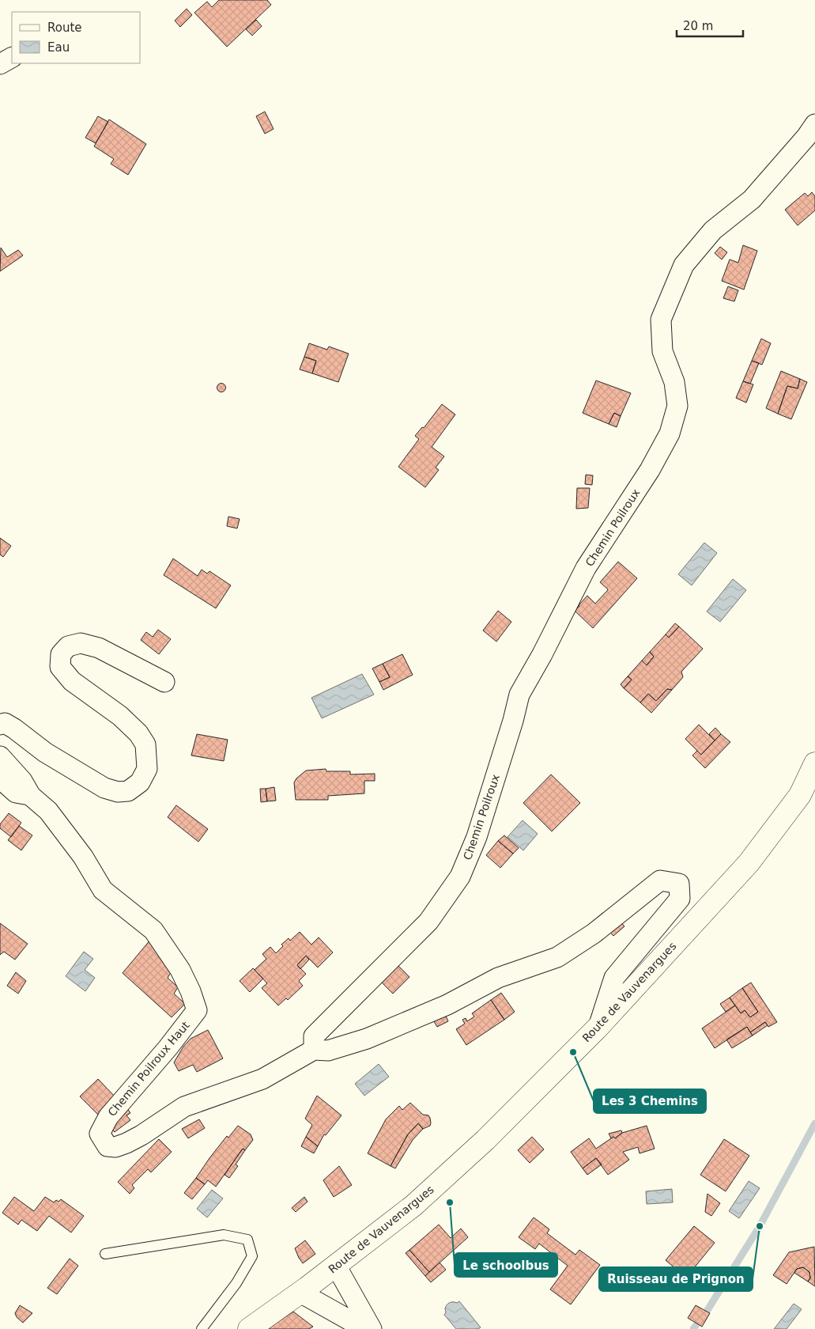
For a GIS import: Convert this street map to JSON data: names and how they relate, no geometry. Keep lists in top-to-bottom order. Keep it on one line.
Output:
{"streets":{"main road":["Route de Vauvenargues"],"street":["Chemin Poilroux","Chemin Poilroux Haut"]},"crossings":[["Chemin Poilroux","Chemin Poilroux Haut"]],"places":["Les 3 Chemins","Le schoolbus","Ruisseau de Prignon"],"legend":["Route","Eau"],"scale_bar":"20 m"}
